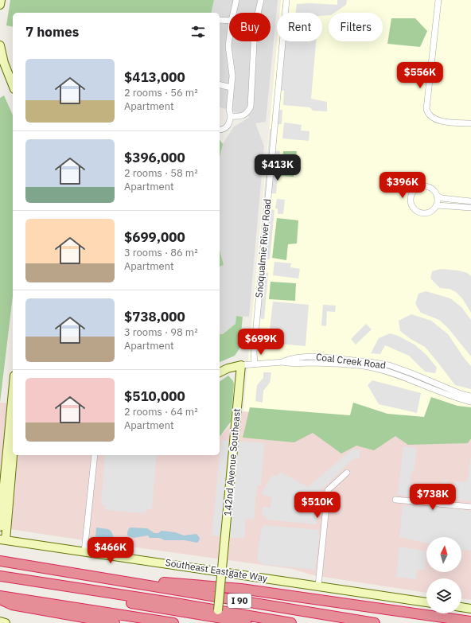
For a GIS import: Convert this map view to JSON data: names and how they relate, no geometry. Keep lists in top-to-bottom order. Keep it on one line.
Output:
{"streets":{"highway":["I 90"],"street":["Snoqualmie River Road","Coal Creek Road","142nd Avenue Southeast","Southeast Eastgate Way"]},"crossings":[["Snoqualmie River Road","Coal Creek Road"],["Coal Creek Road","142nd Avenue Southeast"]],"north":"top","page":{"chip":["Buy","Rent","Filters"],"heading":"7 homes","list":[{"name":"$413,000","note":"2 rooms · 56 m² · Apartment"},{"name":"$396,000","note":"2 rooms · 58 m² · Apartment"},{"name":"$699,000","note":"3 rooms · 86 m² · Apartment"},{"name":"$738,000","note":"3 rooms · 98 m² · Apartment"},{"name":"$510,000","note":"2 rooms · 64 m² · Apartment"}],"price":["$556K","$413K","$396K","$699K","$738K","$510K","$466K"]}}
